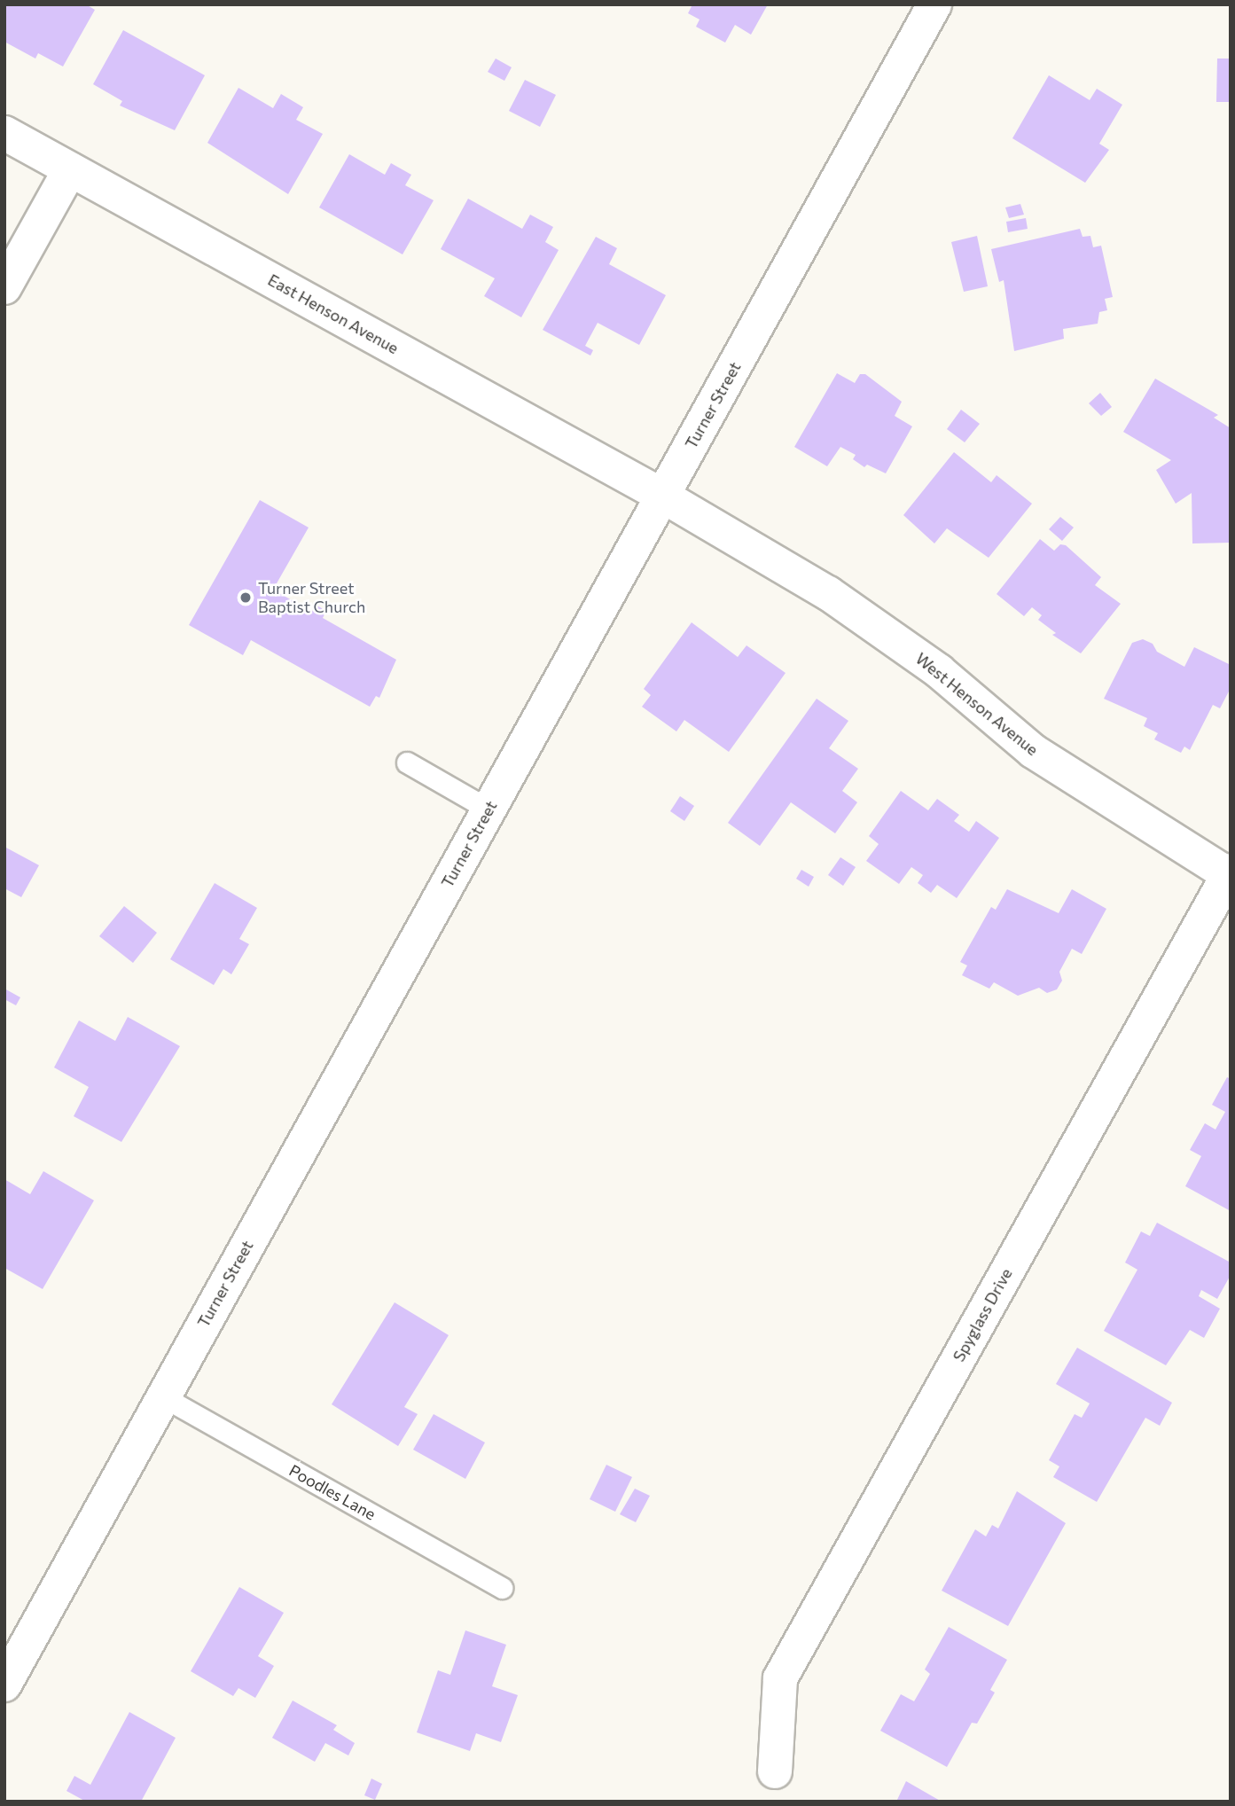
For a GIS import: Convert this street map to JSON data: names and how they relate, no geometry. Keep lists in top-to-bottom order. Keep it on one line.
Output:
{"streets":{"street":["East Henson Avenue","Turner Street","West Henson Avenue","Spyglass Drive"],"lane":["Poodles Lane"]},"crossings":[["East Henson Avenue","Turner Street"],["East Henson Avenue","West Henson Avenue"],["Turner Street","West Henson Avenue"],["Turner Street","Poodles Lane"],["West Henson Avenue","Spyglass Drive"]],"places":["Turner Street Baptist Church"]}
